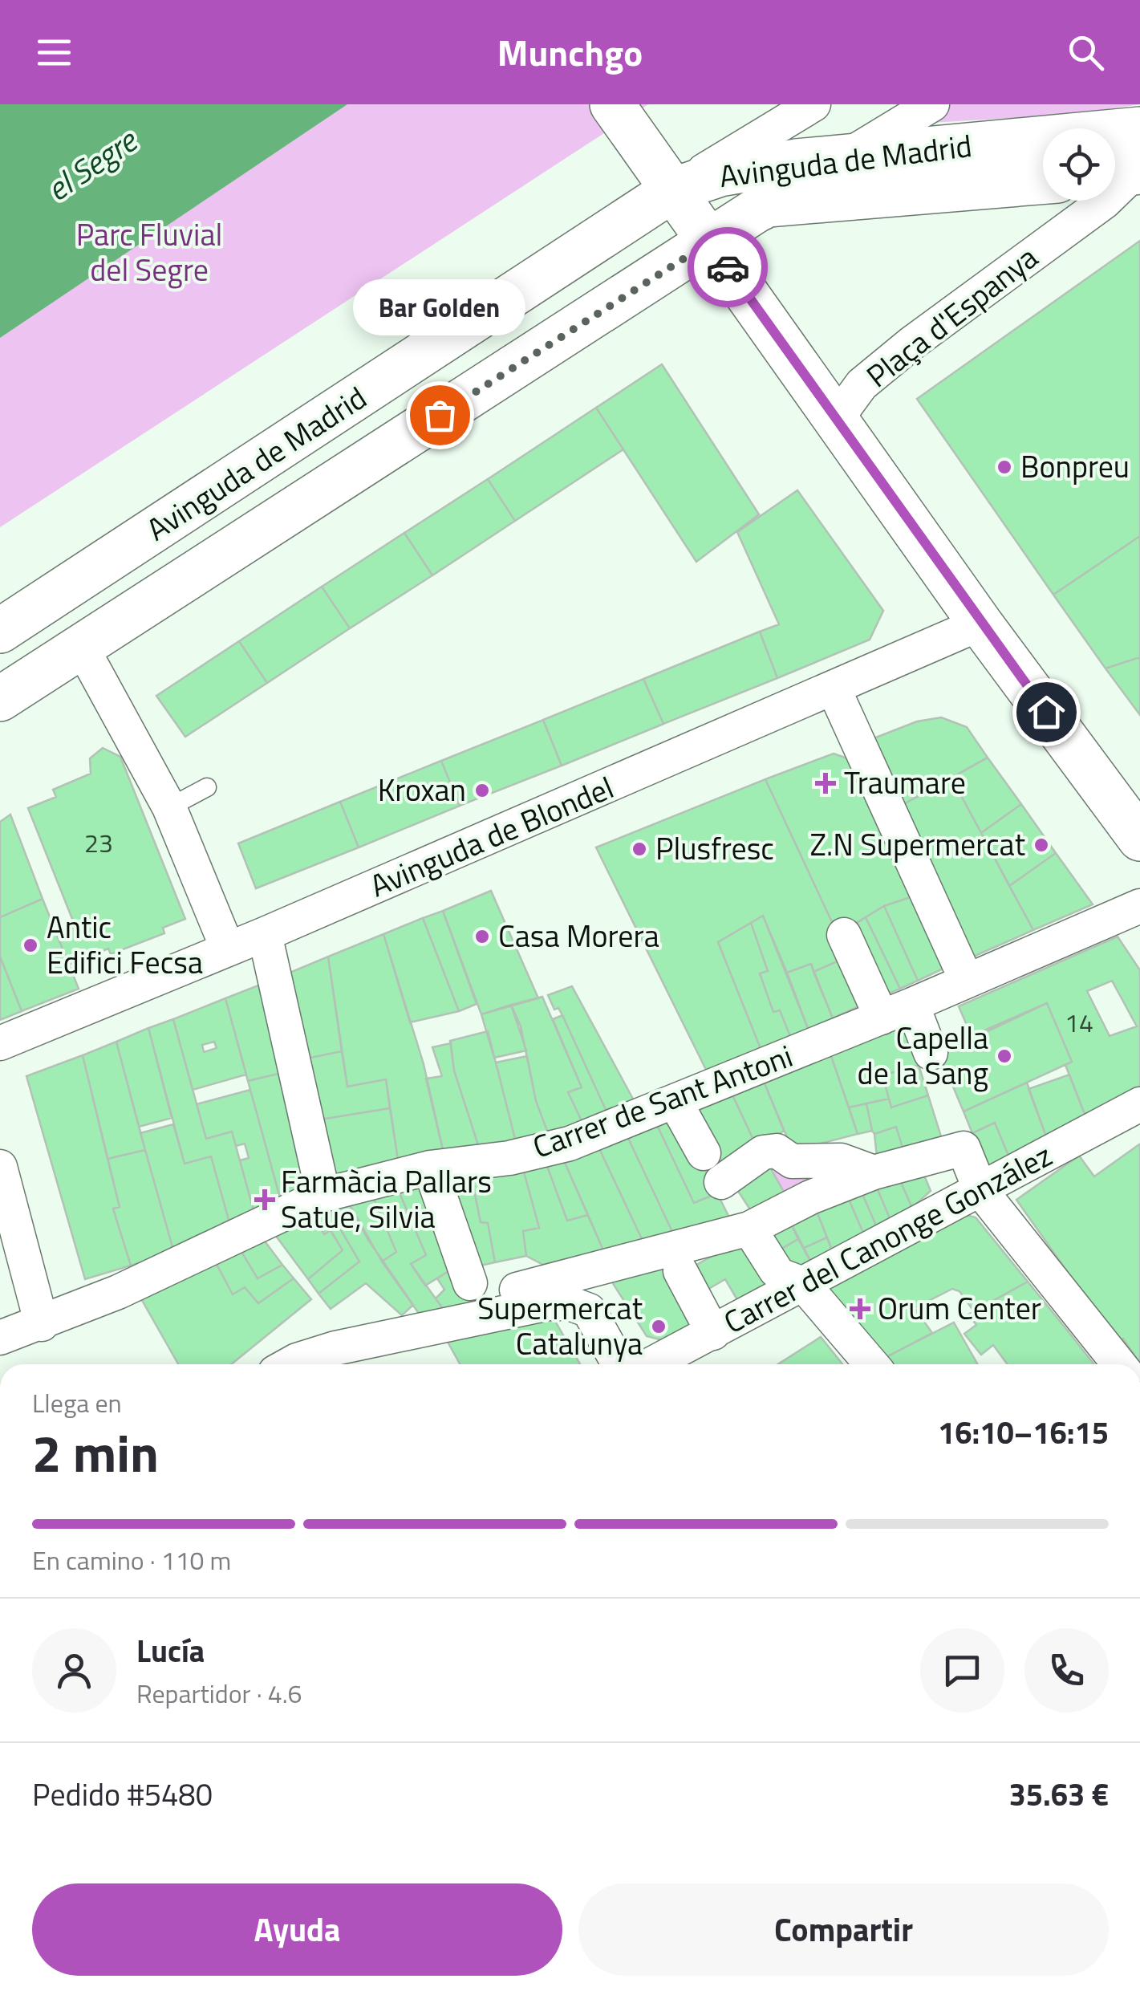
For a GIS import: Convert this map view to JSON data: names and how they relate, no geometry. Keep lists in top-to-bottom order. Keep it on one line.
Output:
{"streets":{"main road":["Avinguda de Madrid"],"street":["Plaça d'Espanya","Avinguda de Blondel","Carrer de Sant Antoni","Carrer del Canonge González"]},"water":["el Segre"],"parks":["Parc Fluvial del Segre"],"places":{"other":["Bar Golden","Bonpreu","Kroxan","Z.N Supermercat","Plusfresc","Casa Morera","Antic Edifici Fecsa","Capella de la Sang","Supermercat Catalunya"],"health":["Traumare","Farmàcia Pallars Satue, Silvia","Orum Center"]},"house_numbers":["23","14"],"page":{"header":"Munchgo","bubble":"Bar Golden","heading":["2 min","Llega en","16:10–16:15"],"panel":["Lucía","Repartidor · 4.6","Pedido #5480","35.63 €"],"bar":"En camino · 110 m","buttons":["Ayuda","Compartir"]}}
